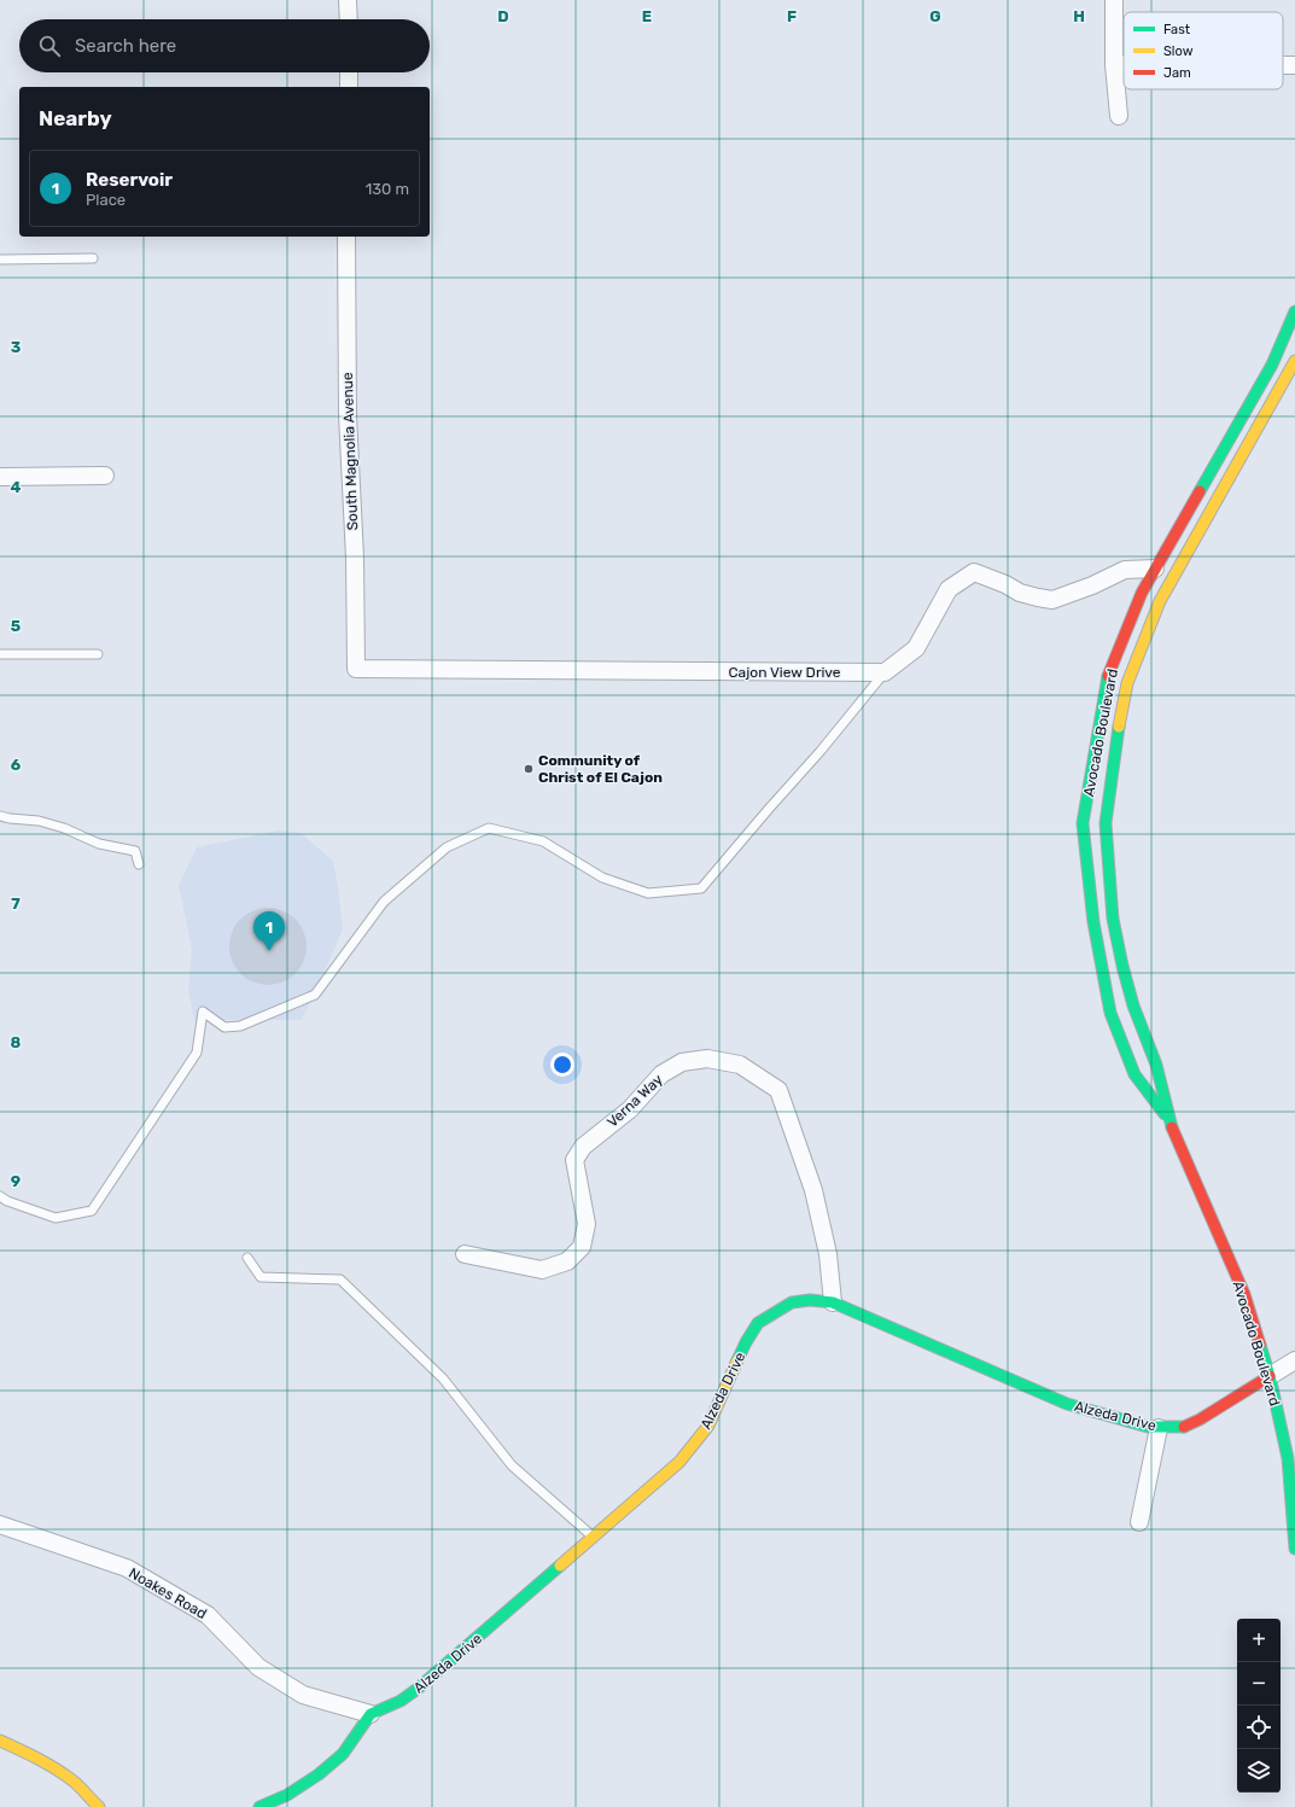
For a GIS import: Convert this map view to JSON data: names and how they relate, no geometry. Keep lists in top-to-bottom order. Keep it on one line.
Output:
{"streets":{"main road":["Avocado Boulevard","Alzeda Drive"],"street":["South Magnolia Avenue","Cajon View Drive","Verna Way","Noakes Road"]},"crossings":[["South Magnolia Avenue","Cajon View Drive"],["Avocado Boulevard","Alzeda Drive"],["Verna Way","Alzeda Drive"],["Alzeda Drive","Noakes Road"]],"places":["Community of Christ of El Cajon"],"legend":["Fast","Slow","Jam"],"page":{"search":"Search here","heading":"Nearby","list":[{"mark":"1","name":"Reservoir","note":"Place","value":"130 m"}],"pins":"1","map_buttons":["+","−"]},"grid":{"columns":["D","E","F","G","H"],"rows":["3","4","5","6","7","8","9"]}}
